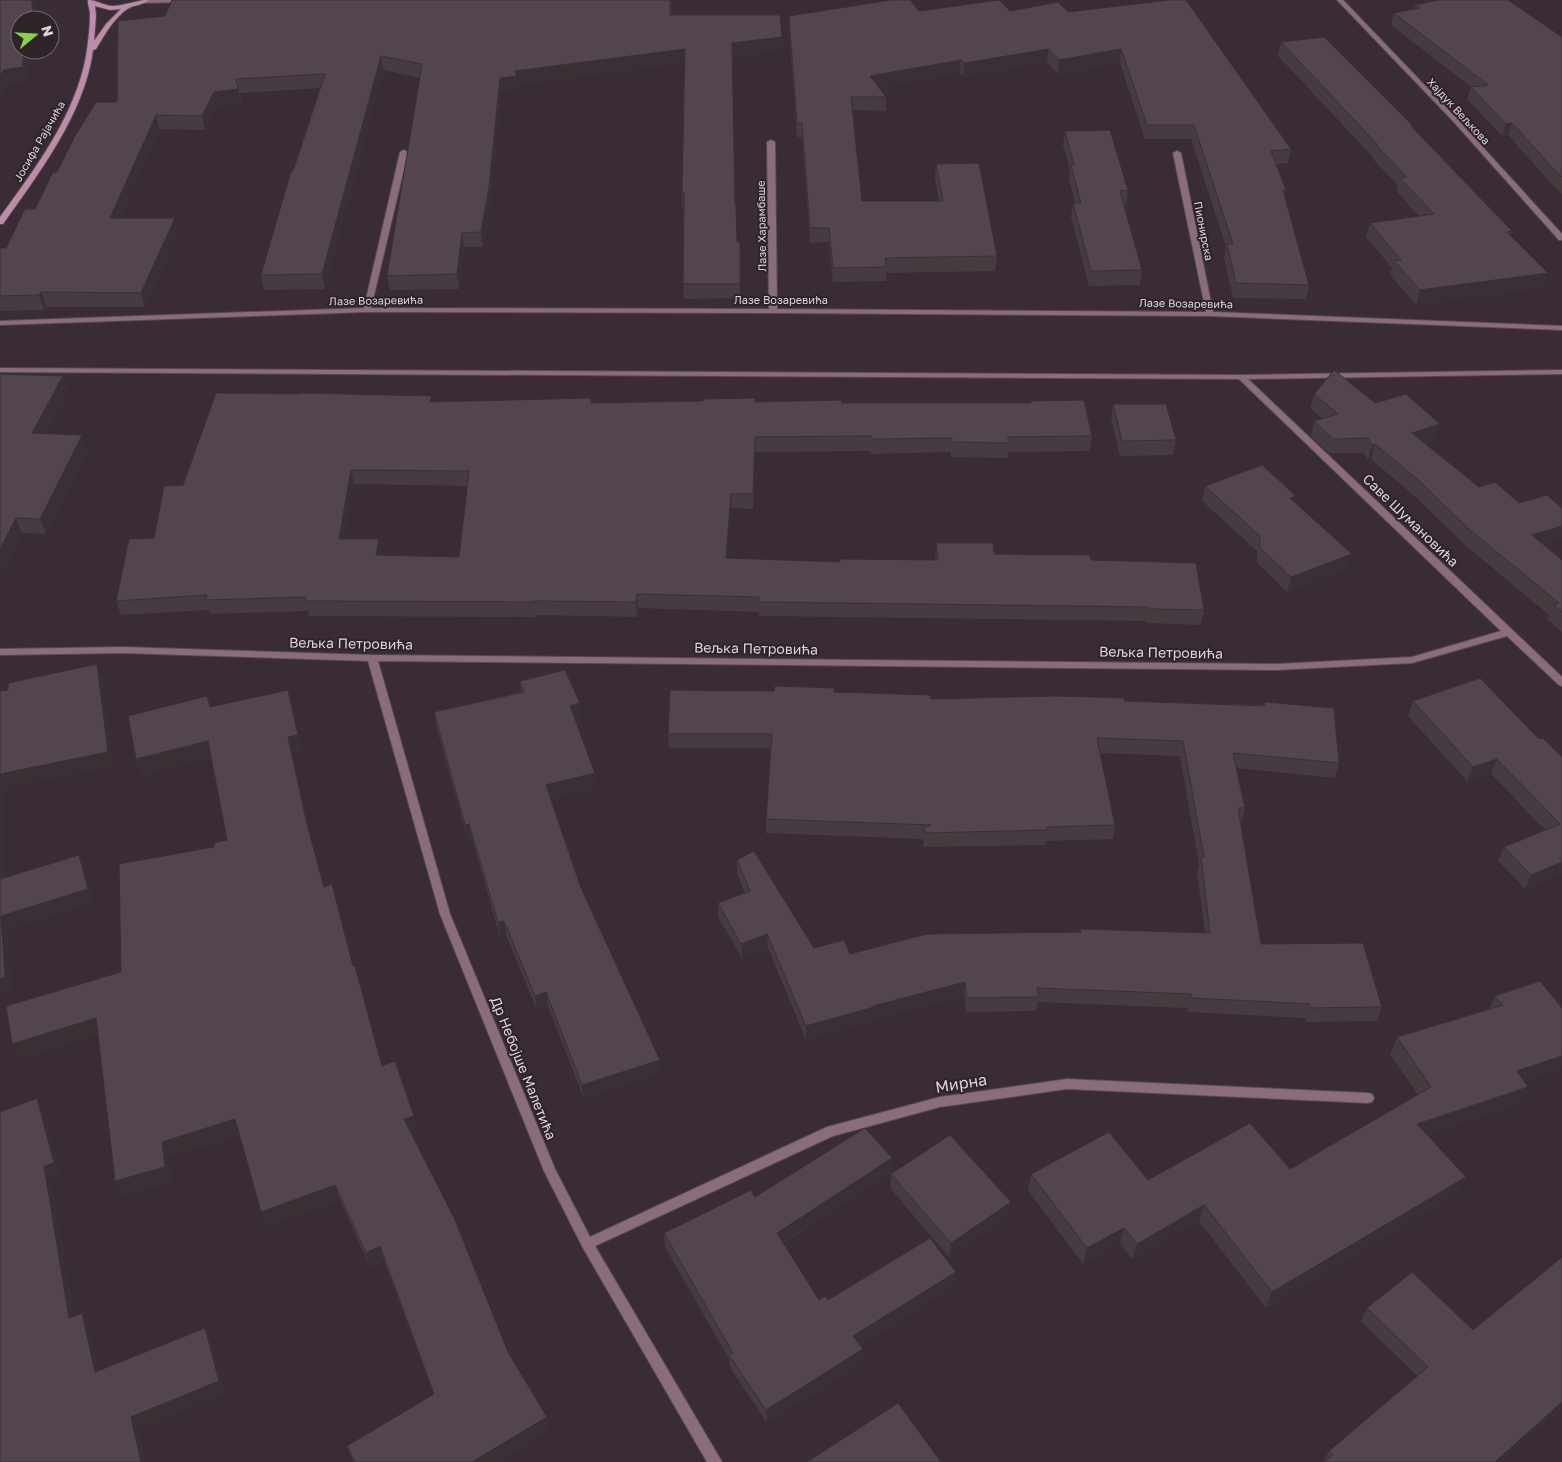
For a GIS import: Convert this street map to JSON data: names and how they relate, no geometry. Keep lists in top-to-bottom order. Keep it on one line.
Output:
{"streets":{"street":["Хајдук Вељкова","Јосифа Рајачића","Лазе Харамбаше","Пионирска","Лазе Возаревића","Саве Шумановића","Вељка Петровића","Др Небојше Малетића","Мирна"]},"crossings":[["Лазе Харамбаше","Лазе Возаревића"],["Пионирска","Лазе Возаревића"],["Саве Шумановића","Вељка Петровића"],["Вељка Петровића","Др Небојше Малетића"],["Др Небојше Малетића","Мирна"]],"north":"right"}
